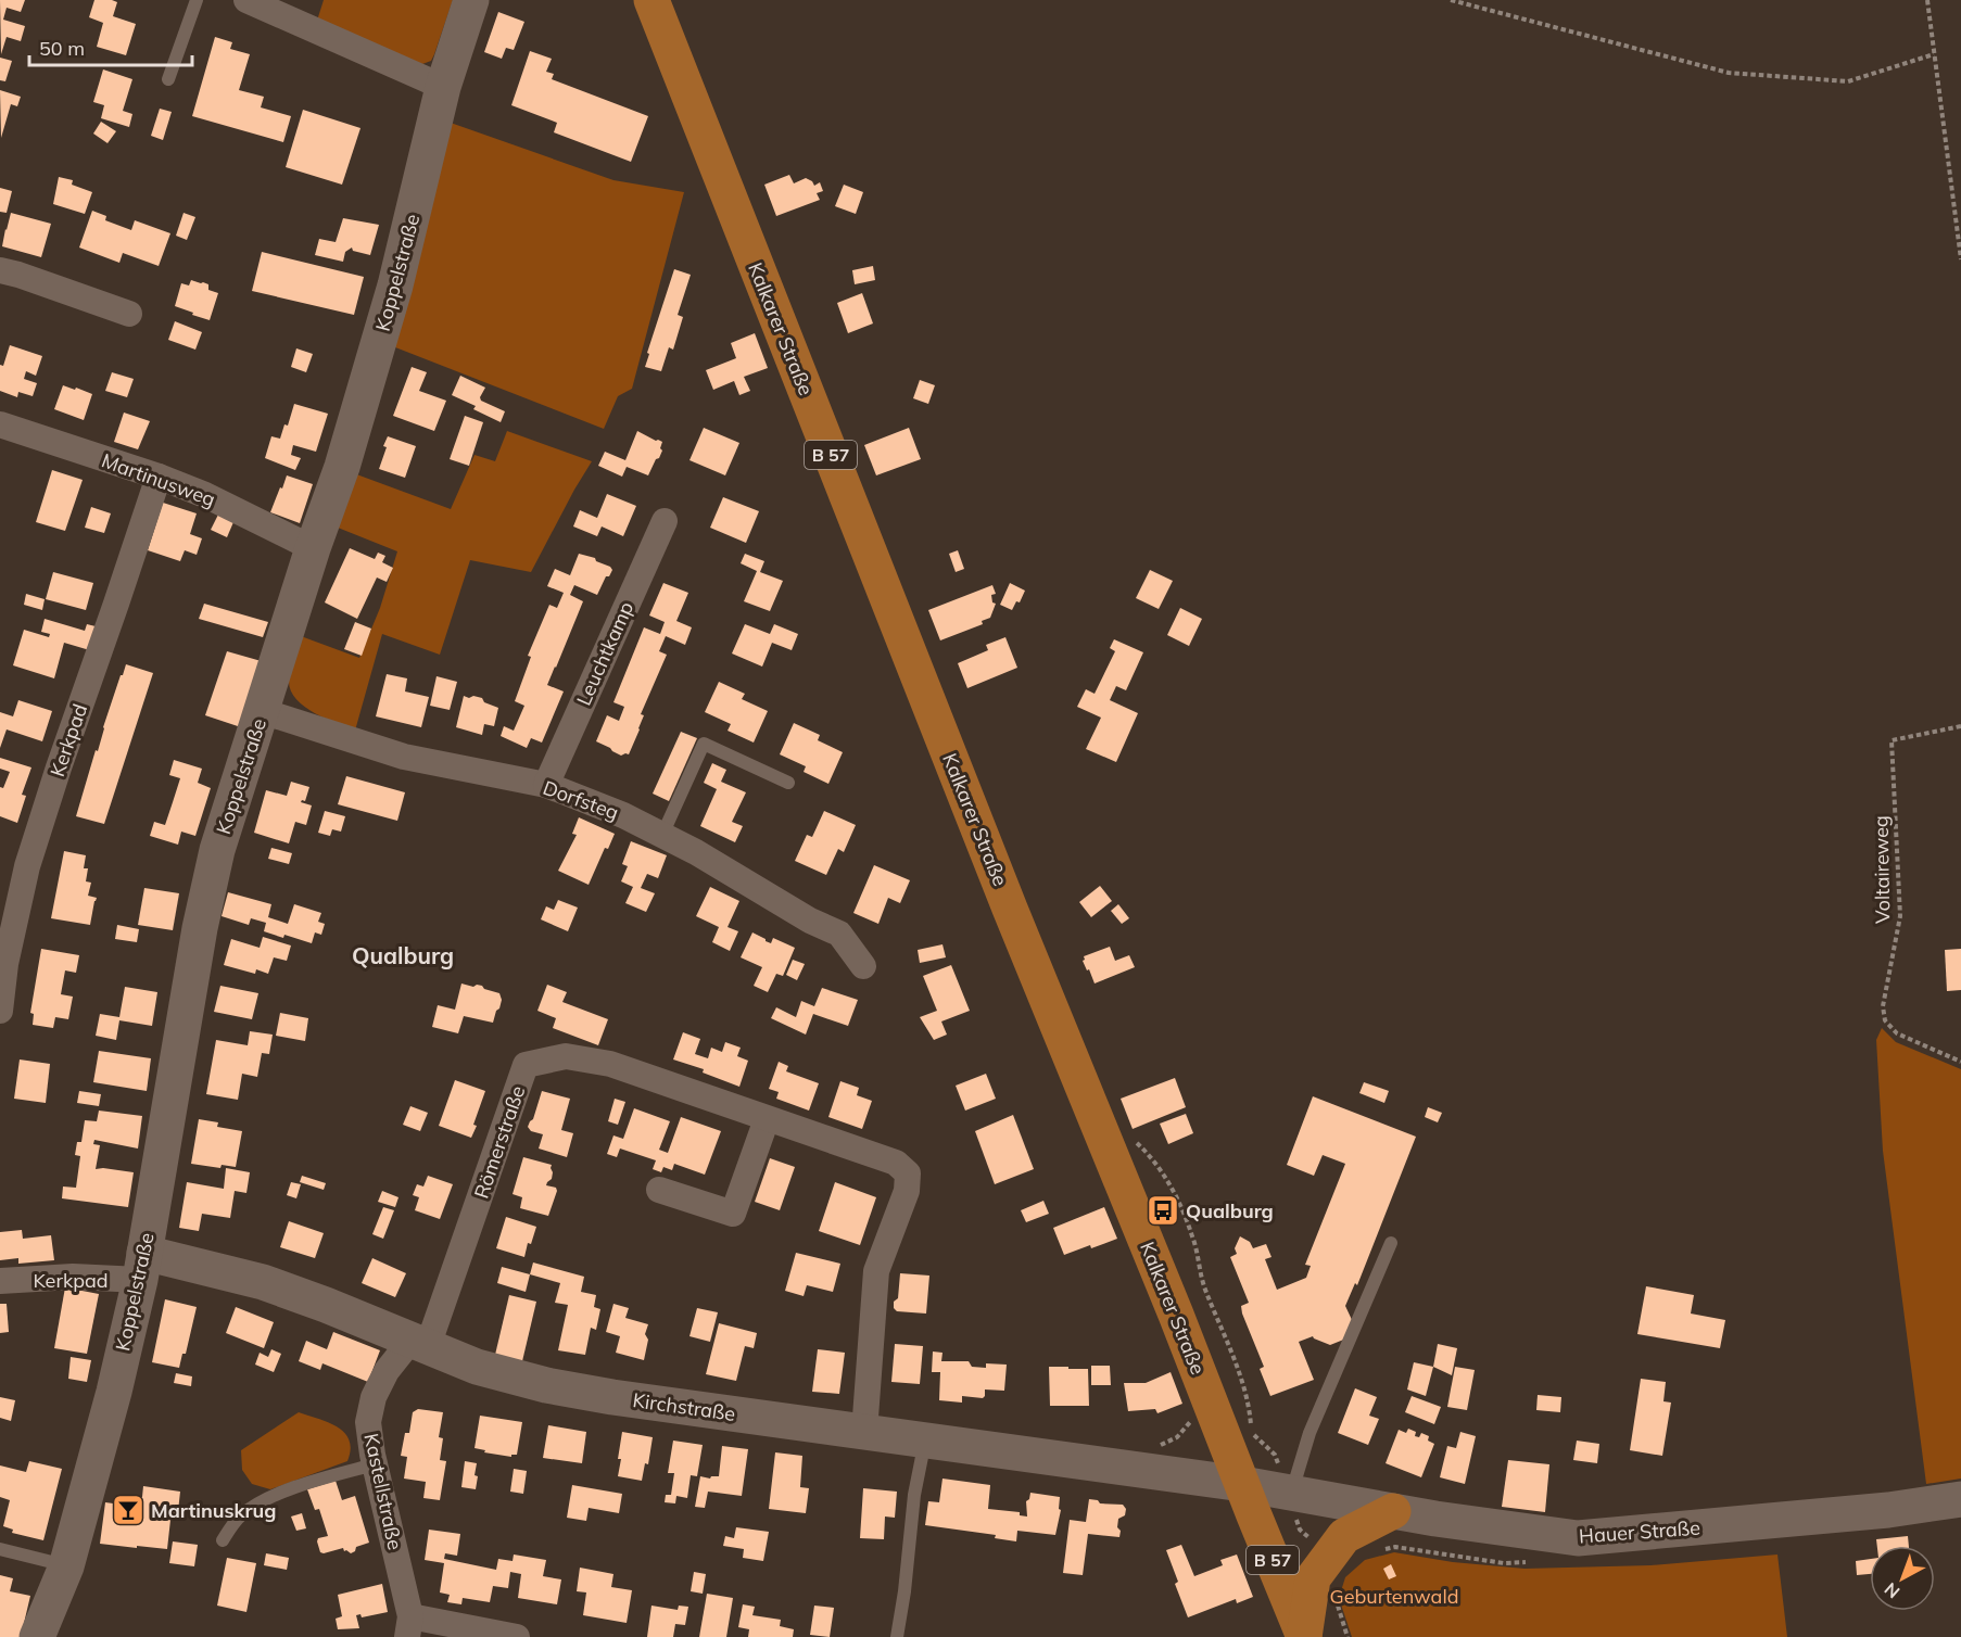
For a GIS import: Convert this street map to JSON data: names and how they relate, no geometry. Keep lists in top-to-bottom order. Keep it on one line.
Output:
{"streets":{"main road":["Kalkarer Straße","B 57"],"street":["Koppelstraße","Martinusweg","Leuchtkamp","Kerkpad","Dorfsteg","Römerstraße","Kirchstraße","Kastellstraße","Hauer Straße"],"path":["Voltaireweg"]},"crossings":[["Koppelstraße","Martinusweg"],["Koppelstraße","Kerkpad"],["Koppelstraße","Dorfsteg"],["Koppelstraße","Kirchstraße"],["Kalkarer Straße","Kirchstraße"],["Kalkarer Straße","Hauer Straße"],["Martinusweg","Kerkpad"],["Leuchtkamp","Dorfsteg"],["Kerkpad","Kirchstraße"],["Römerstraße","Kirchstraße"],["Römerstraße","Kastellstraße"],["Kirchstraße","Kastellstraße"],["Kirchstraße","Hauer Straße"]],"districts":["Qualburg"],"parks":["Geburtenwald"],"places":{"bus stop":["Qualburg"],"bar":["Martinuskrug"]},"scale_bar":"50 m","north":"bottom left"}
